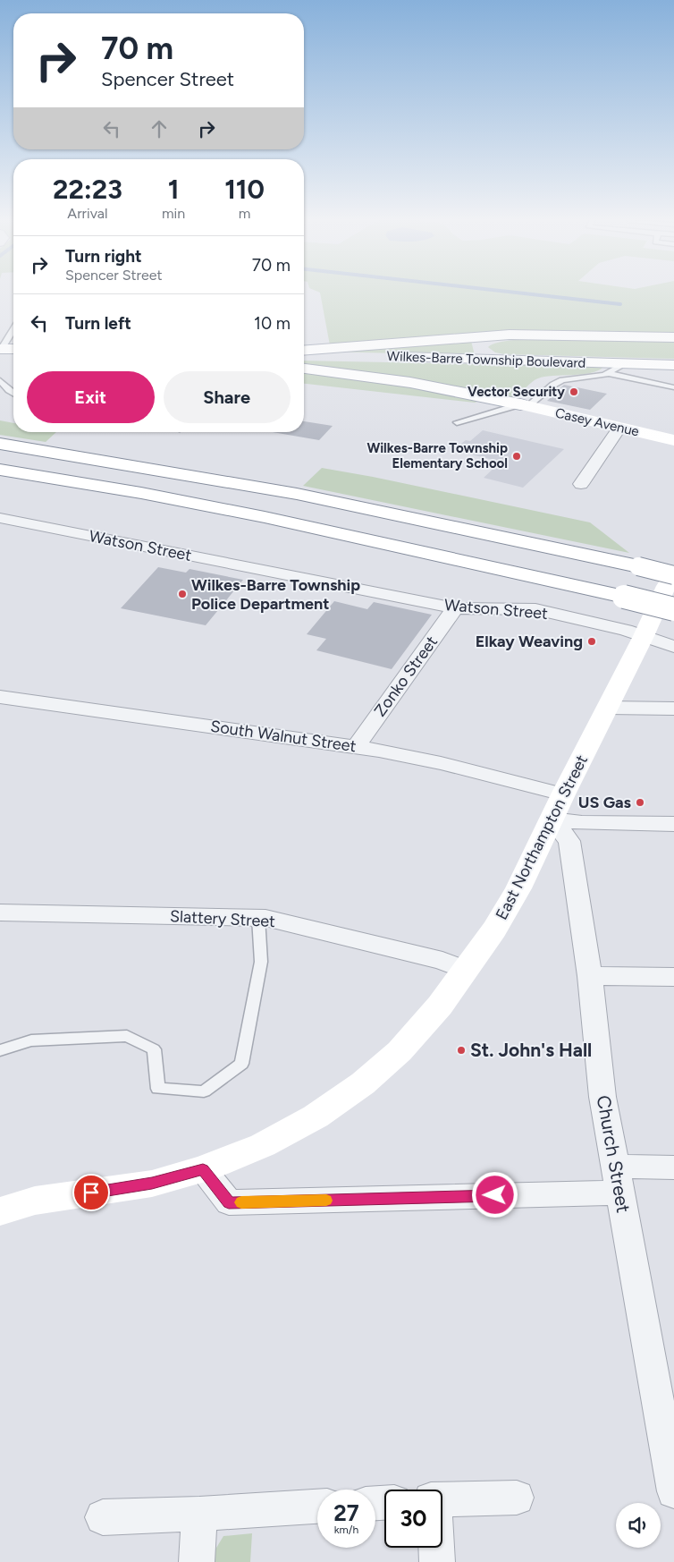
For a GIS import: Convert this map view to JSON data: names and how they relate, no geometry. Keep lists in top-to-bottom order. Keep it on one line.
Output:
{"streets":{"main road":["Wilkes-Barre Township Boulevard","Casey Avenue","East Northampton Street"],"street":["Watson Street","Zonko Street","South Walnut Street","Slattery Street","Church Street"]},"crossings":[["Watson Street","Zonko Street"],["Watson Street","East Northampton Street"],["Zonko Street","South Walnut Street"],["South Walnut Street","East Northampton Street"],["South Walnut Street","Church Street"],["East Northampton Street","Slattery Street"],["East Northampton Street","Church Street"]],"places":["Vector Security","Wilkes-Barre Township Elementary School","Wilkes-Barre Township Police Department","Elkay Weaving","US Gas","St. John's Hall"],"page":{"turn":["70 m","Spencer Street"],"eta":["22:23","Arrival","1","min","110","m"],"list":[{"name":"Turn right","note":"Spencer Street","value":"70 m"},{"name":"Turn left","value":"10 m"}],"buttons":["Exit","Share"],"speed":"27 km/h","limit":"30"}}
